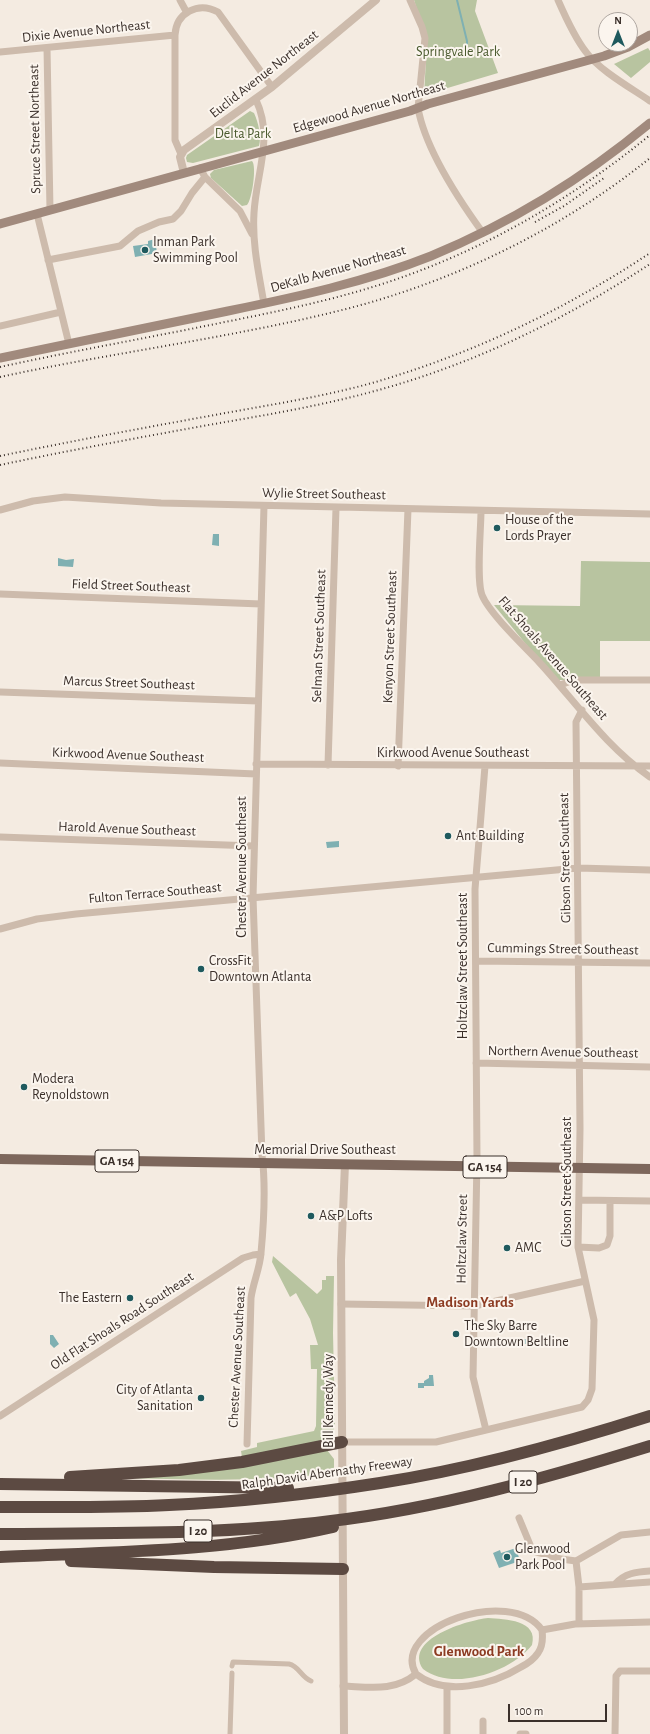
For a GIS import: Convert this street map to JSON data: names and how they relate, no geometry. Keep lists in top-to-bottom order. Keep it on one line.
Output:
{"streets":{"highway":["Ralph David Abernathy Freeway","I 20"],"main road":["Edgewood Avenue Northeast","DeKalb Avenue Northeast","Memorial Drive Southeast","GA 154"],"street":["Dixie Avenue Northeast","Euclid Avenue Northeast","Spruce Street Northeast","Wylie Street Southeast","Field Street Southeast","Selman Street Southeast","Kenyon Street Southeast","Flat Shoals Avenue Southeast","Marcus Street Southeast","Kirkwood Avenue Southeast","Harold Avenue Southeast","Gibson Street Southeast","Chester Avenue Southeast","Fulton Terrace Southeast","Cummings Street Southeast","Holtzclaw Street Southeast","Northern Avenue Southeast","Holtzclaw Street","Old Flat Shoals Road Southeast","Bill Kennedy Way"]},"crossings":[["Dixie Avenue Northeast","Spruce Street Northeast"],["Edgewood Avenue Northeast","Spruce Street Northeast"],["Spruce Street Northeast","DeKalb Avenue Northeast"],["Wylie Street Southeast","Selman Street Southeast"],["Wylie Street Southeast","Kenyon Street Southeast"],["Wylie Street Southeast","Flat Shoals Avenue Southeast"],["Wylie Street Southeast","Chester Avenue Southeast"],["Field Street Southeast","Chester Avenue Southeast"],["Selman Street Southeast","Kirkwood Avenue Southeast"],["Kenyon Street Southeast","Kirkwood Avenue Southeast"],["Flat Shoals Avenue Southeast","Kirkwood Avenue Southeast"],["Flat Shoals Avenue Southeast","Gibson Street Southeast"],["Marcus Street Southeast","Chester Avenue Southeast"],["Kirkwood Avenue Southeast","Gibson Street Southeast"],["Kirkwood Avenue Southeast","Chester Avenue Southeast"],["Kirkwood Avenue Southeast","Holtzclaw Street Southeast"],["Harold Avenue Southeast","Chester Avenue Southeast"],["Gibson Street Southeast","Fulton Terrace Southeast"],["Gibson Street Southeast","Cummings Street Southeast"],["Gibson Street Southeast","Northern Avenue Southeast"],["Gibson Street Southeast","Memorial Drive Southeast"],["Gibson Street Southeast","Holtzclaw Street"],["Gibson Street Southeast","Bill Kennedy Way"],["Chester Avenue Southeast","Fulton Terrace Southeast"],["Chester Avenue Southeast","Memorial Drive Southeast"],["Chester Avenue Southeast","Old Flat Shoals Road Southeast"],["Fulton Terrace Southeast","Holtzclaw Street Southeast"],["Cummings Street Southeast","Holtzclaw Street Southeast"],["Holtzclaw Street Southeast","Northern Avenue Southeast"],["Holtzclaw Street Southeast","Memorial Drive Southeast"],["Holtzclaw Street Southeast","Holtzclaw Street"],["Memorial Drive Southeast","Holtzclaw Street"],["Memorial Drive Southeast","Bill Kennedy Way"]],"districts":["Madison Yards","Glenwood Park"],"parks":["Springvale Park","Delta Park"],"places":["Inman Park Swimming Pool","House of the Lords Prayer","Ant Building","CrossFit Downtown Atlanta","Modera Reynoldstown","A&P Lofts","AMC","The Eastern","The Sky Barre Downtown Beltline","City of Atlanta Sanitation","Glenwood Park Pool"],"scale_bar":"100 m","north":"top"}
